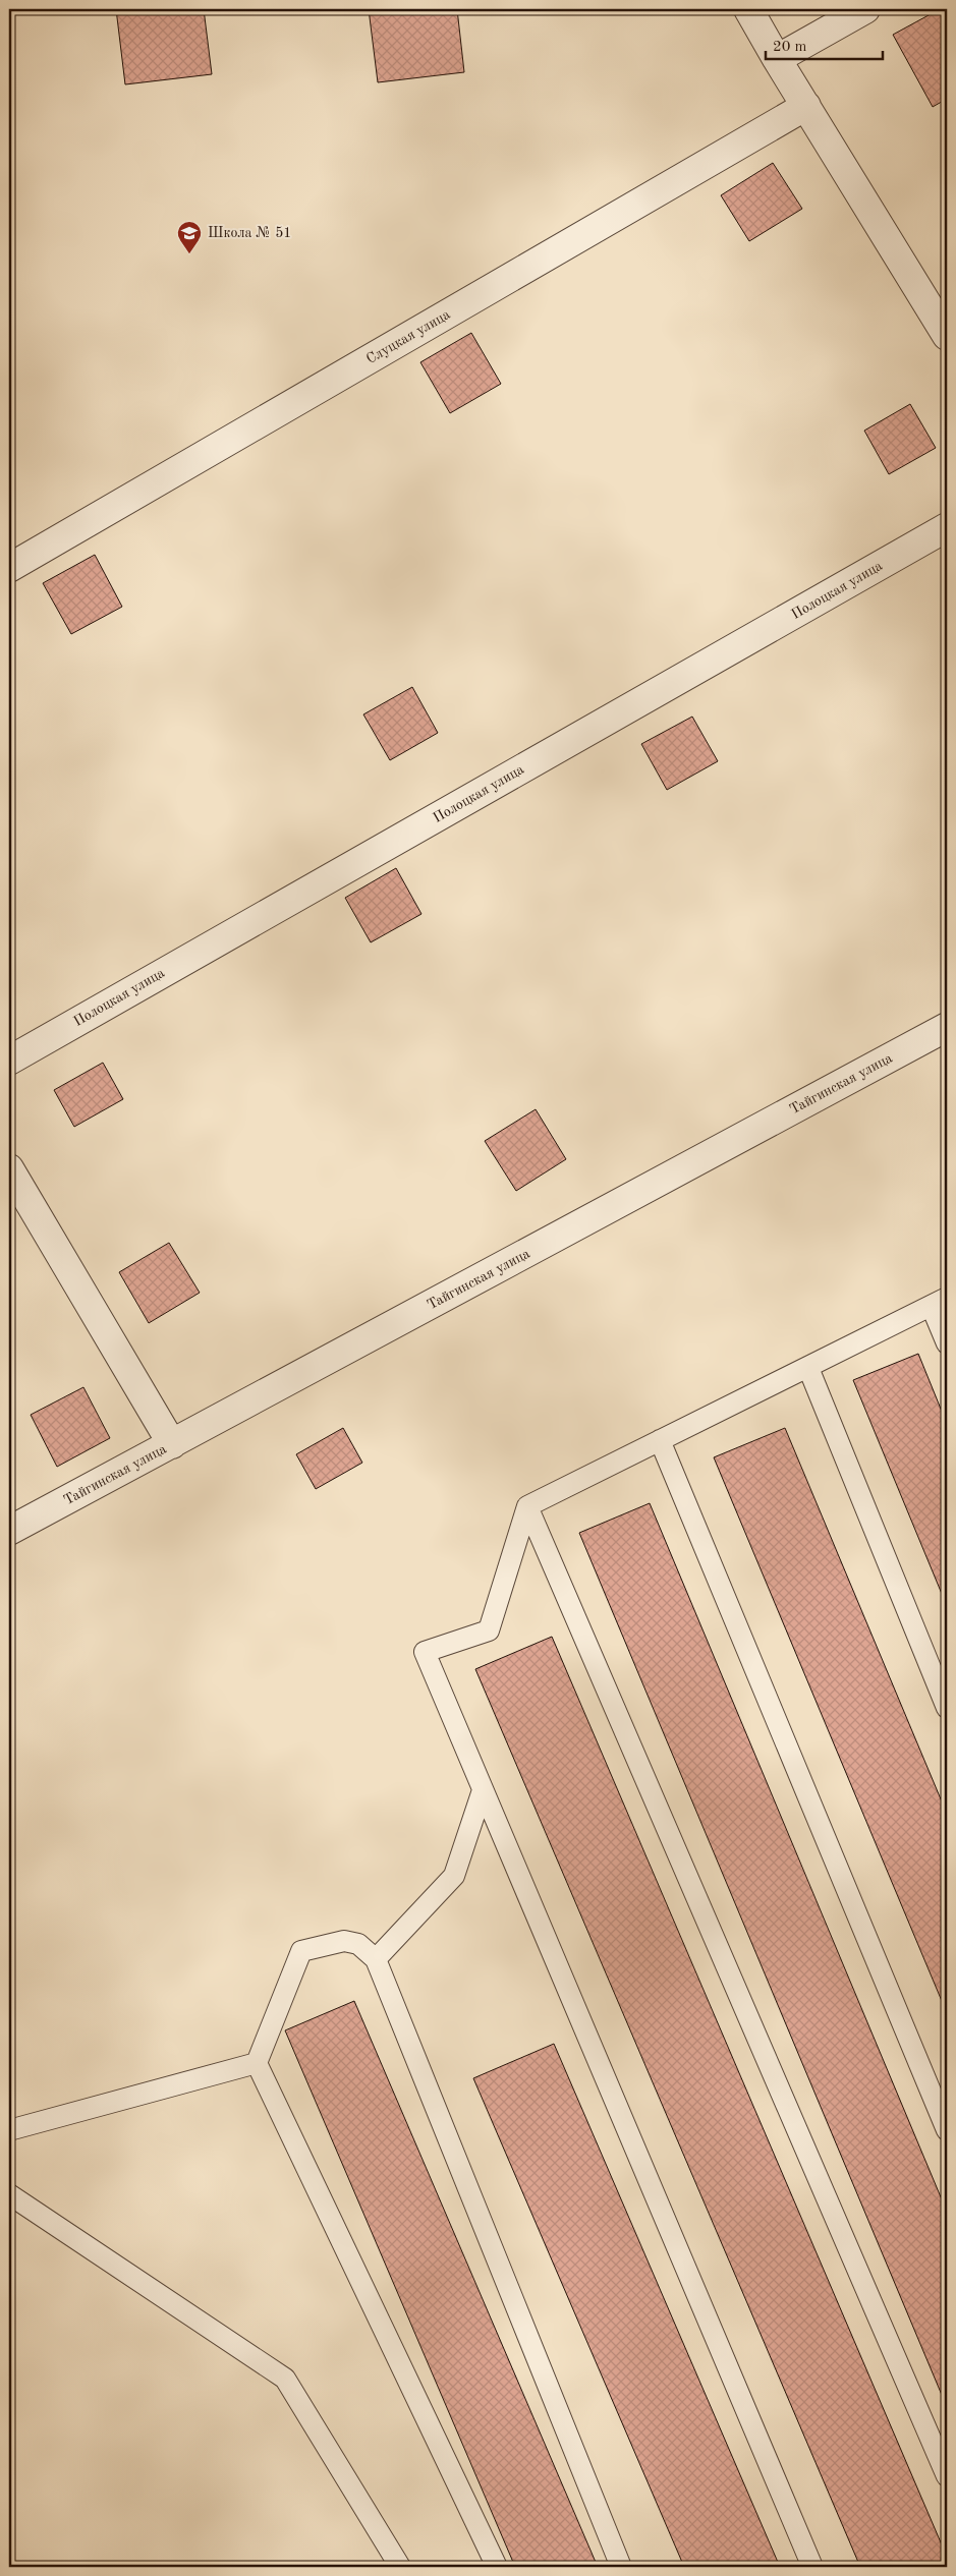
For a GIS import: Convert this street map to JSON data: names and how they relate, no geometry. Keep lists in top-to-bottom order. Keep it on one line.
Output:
{"streets":{"street":["Слуцкая улица","Полоцкая улица","Тайгинская улица"]},"places":{"school or university":["Школа № 51"]},"scale_bar":"20 m"}
